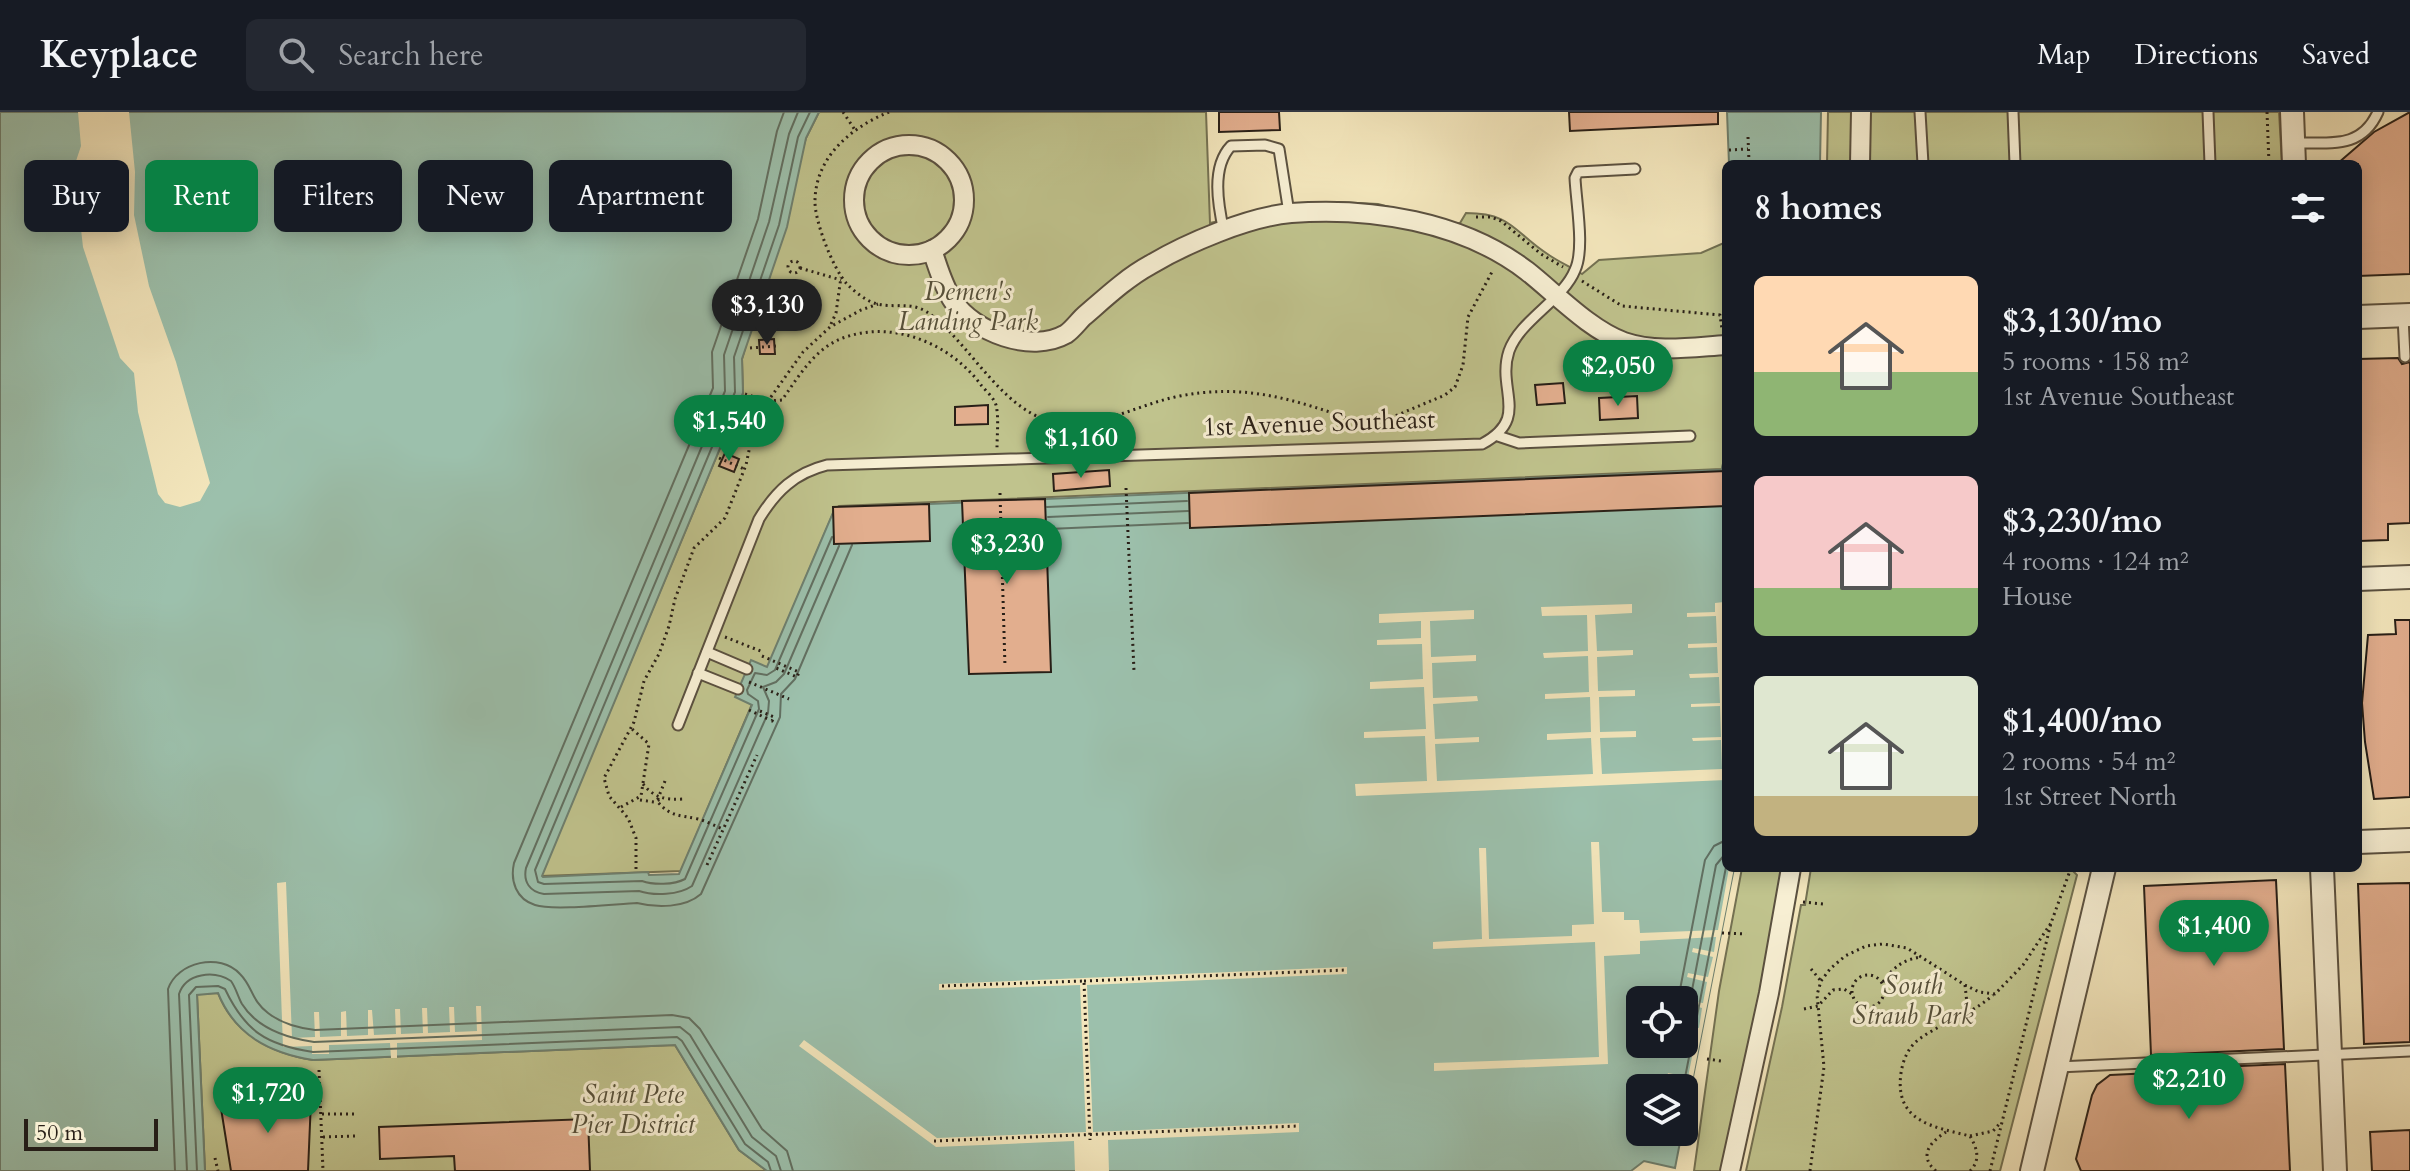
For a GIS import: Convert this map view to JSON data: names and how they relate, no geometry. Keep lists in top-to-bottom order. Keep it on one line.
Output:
{"streets":{"lane":["1st Avenue Southeast"]},"parks":["Demen's Landing Park","South Straub Park","Saint Pete Pier District"],"scale_bar":"50 m","page":{"header":"Keyplace","search":"Search here","nav":["Map","Directions","Saved"],"chip":["Buy","Rent","Filters","New","Apartment"],"heading":"8 homes","list":[{"name":"$3,130/mo","note":"5 rooms · 158 m² · 1st Avenue Southeast"},{"name":"$3,230/mo","note":"4 rooms · 124 m² · House"},{"name":"$1,400/mo","note":"2 rooms · 54 m² · 1st Street North"}],"price":["$3,130","$2,050","$1,540","$1,160","$3,230","$1,400","$2,210","$1,720"],"scale":"50 m"}}
